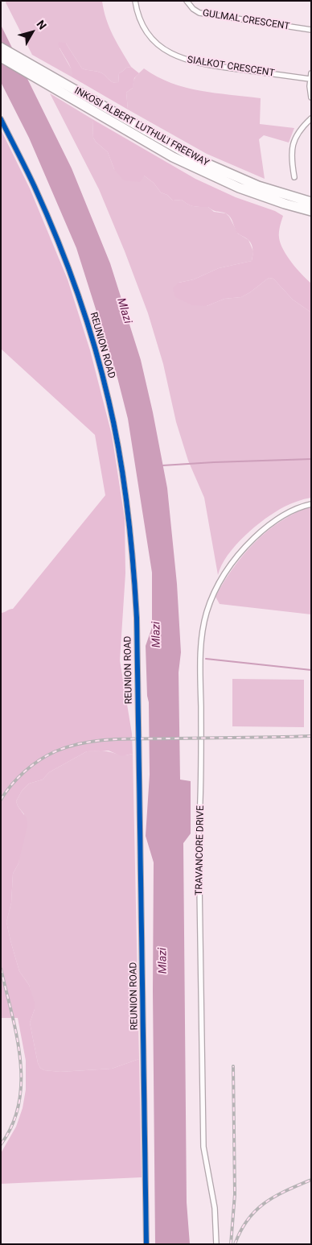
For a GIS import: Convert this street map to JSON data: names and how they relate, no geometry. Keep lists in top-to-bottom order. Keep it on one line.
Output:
{"streets":{"highway":["INKOSI ALBERT LUTHULI FREEWAY"],"street":["GULMAL CRESCENT","SIALKOT CRESCENT","REUNION ROAD","TRAVANCORE DRIVE"]},"water":["Mlazi"],"north":"top right"}
